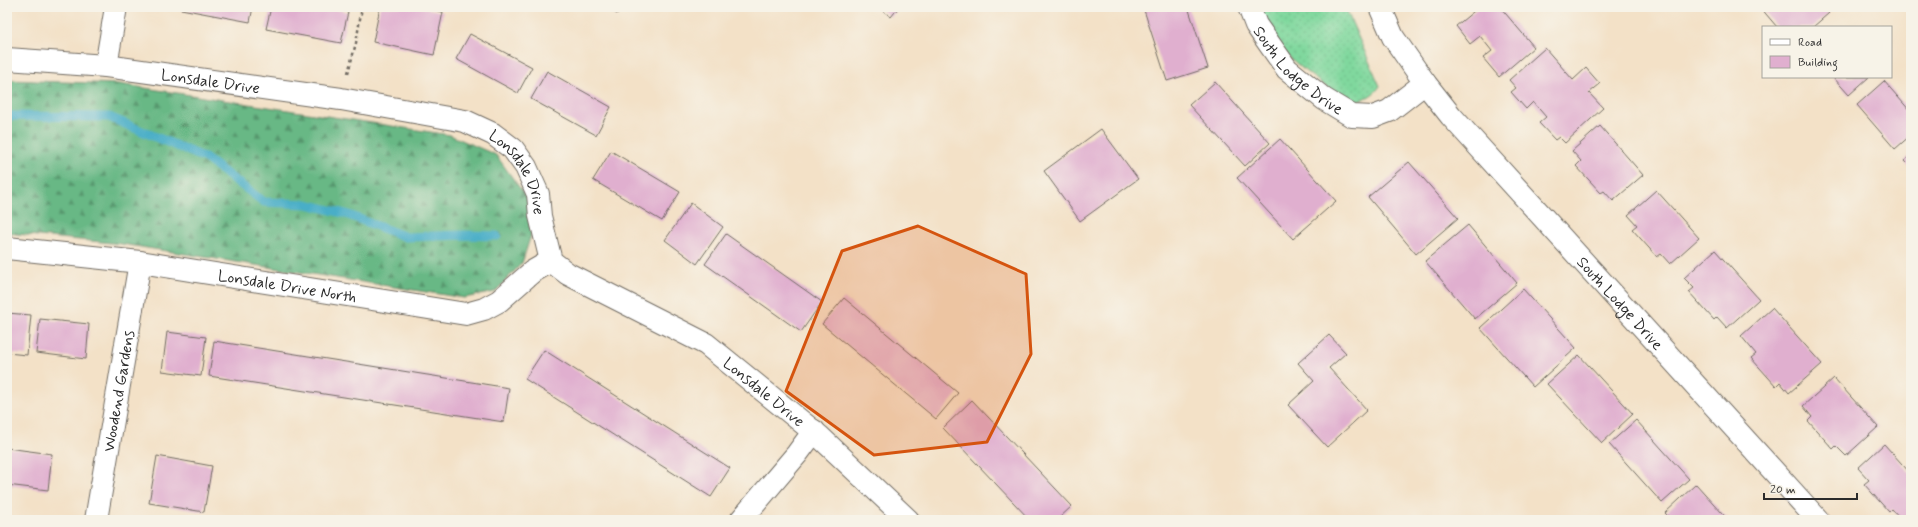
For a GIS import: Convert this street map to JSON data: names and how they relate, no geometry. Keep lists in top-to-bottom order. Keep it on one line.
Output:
{"streets":{"street":["South Lodge Drive","Lonsdale Drive","Lonsdale Drive North","Woodend Gardens"]},"crossings":[["Lonsdale Drive","Lonsdale Drive North"],["Lonsdale Drive North","Woodend Gardens"]],"legend":["Road","Building"],"scale_bar":"20 m"}
